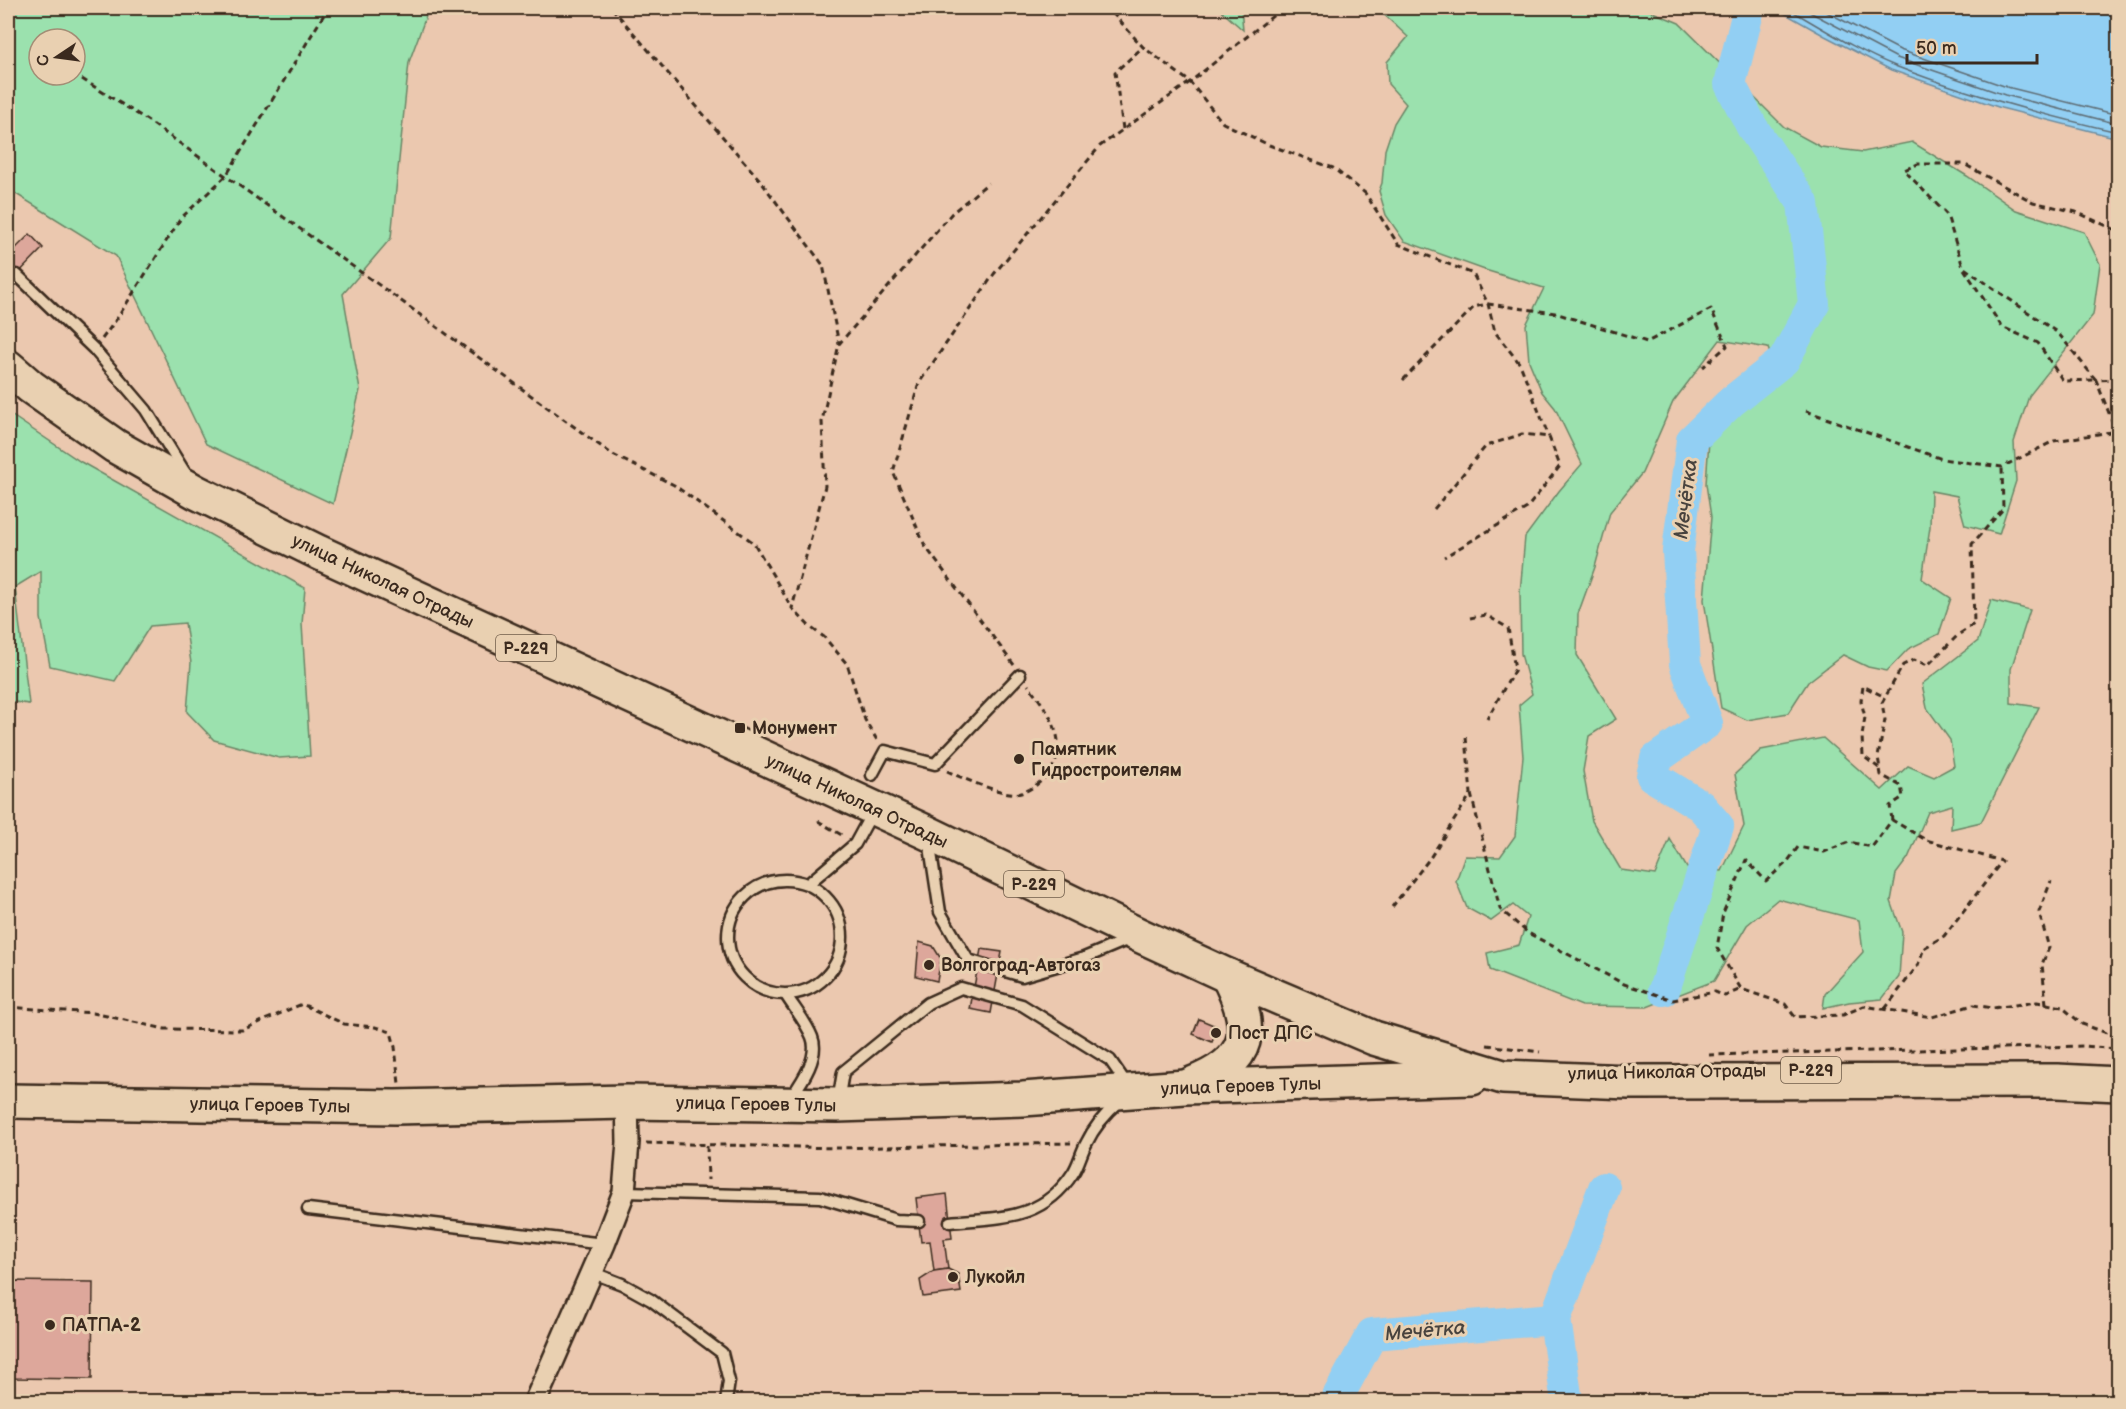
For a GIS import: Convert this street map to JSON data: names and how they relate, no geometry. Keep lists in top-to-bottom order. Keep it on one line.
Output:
{"streets":{"main road":["улица Николая Отрады","Р-229","улица Героев Тулы"]},"crossings":[["улица Николая Отрады","улица Героев Тулы"]],"water":["Мечётка"],"places":{"transit":["Монумент"],"other":["Памятник Гидростроителям","Волгоград-Автогаз","Пост ДПС","Лукойл","ПАТПА-2"]},"scale_bar":"50 m","north":"left"}
